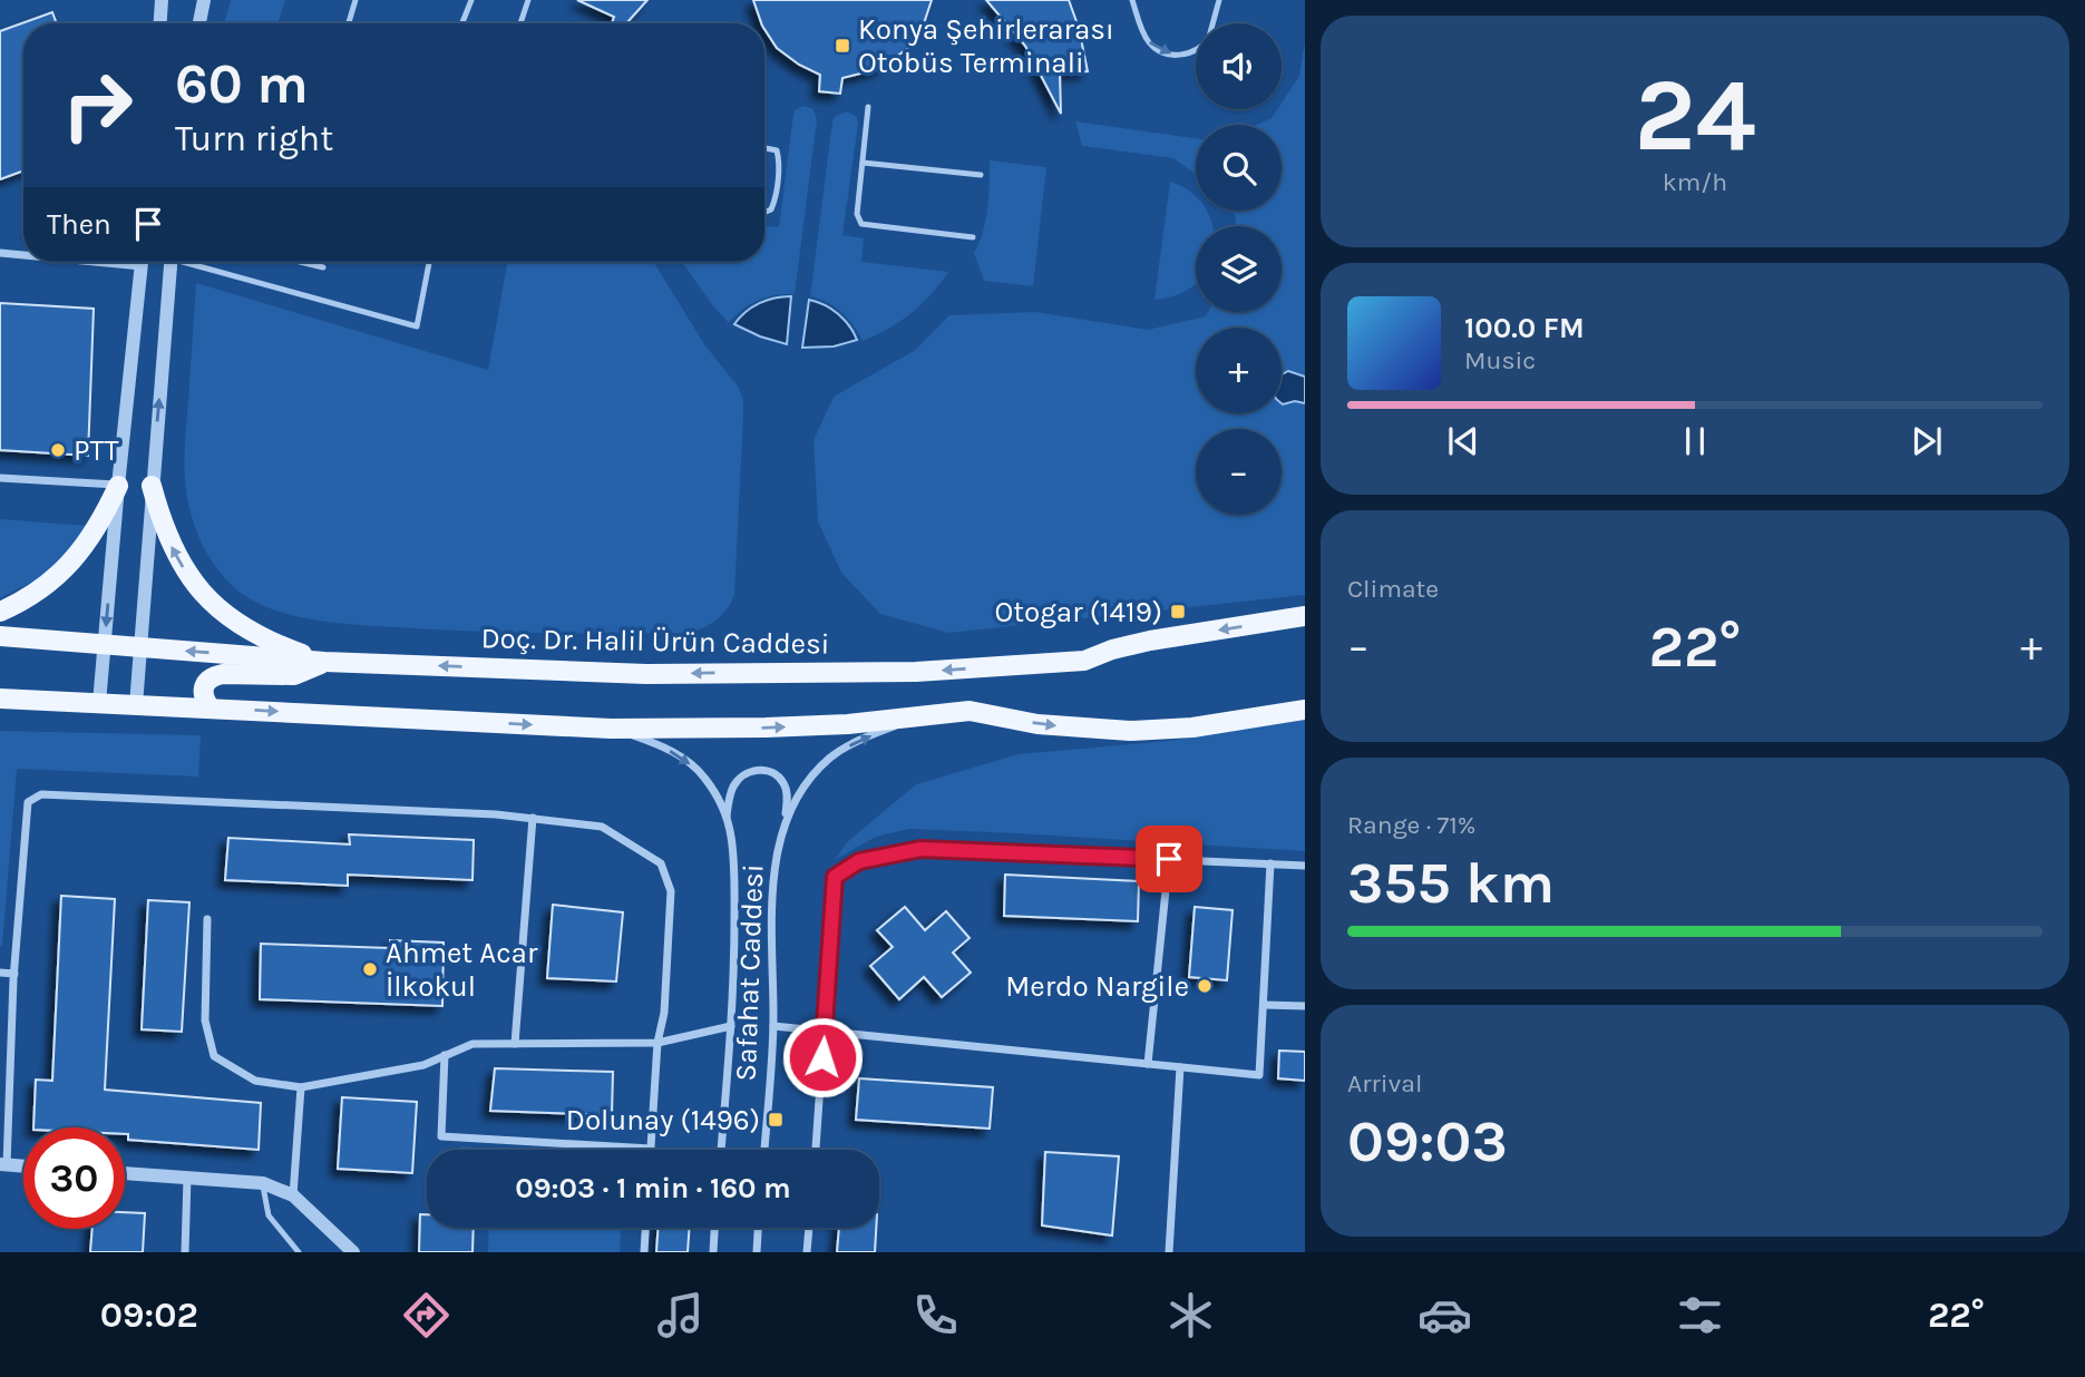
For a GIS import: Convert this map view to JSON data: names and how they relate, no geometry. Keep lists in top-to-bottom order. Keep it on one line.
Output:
{"streets":{"main road":["Doç. Dr. Halil Ürün Caddesi"],"street":["Safahat Caddesi"]},"places":{"transit":["Konya Şehirlerarası Otobüs Terminali","Otogar (1419)","Dolunay (1496)"],"other":["PTT","Ahmet Acar İlkokul","Merdo Nargile"]},"page":{"tile":[["24","km/h"],"Climate",["Range · 71%","355 km"],["Arrival","09:03"]],"map_buttons":["+","−"],"turn":["60 m","Turn right"],"then":"Then","song":["100.0 FM","Music"],"heat":["−","22°","+"],"limit":"30","trip":"09:03 · 1 min · 160 m","tabs":["09:02","22°"]}}
